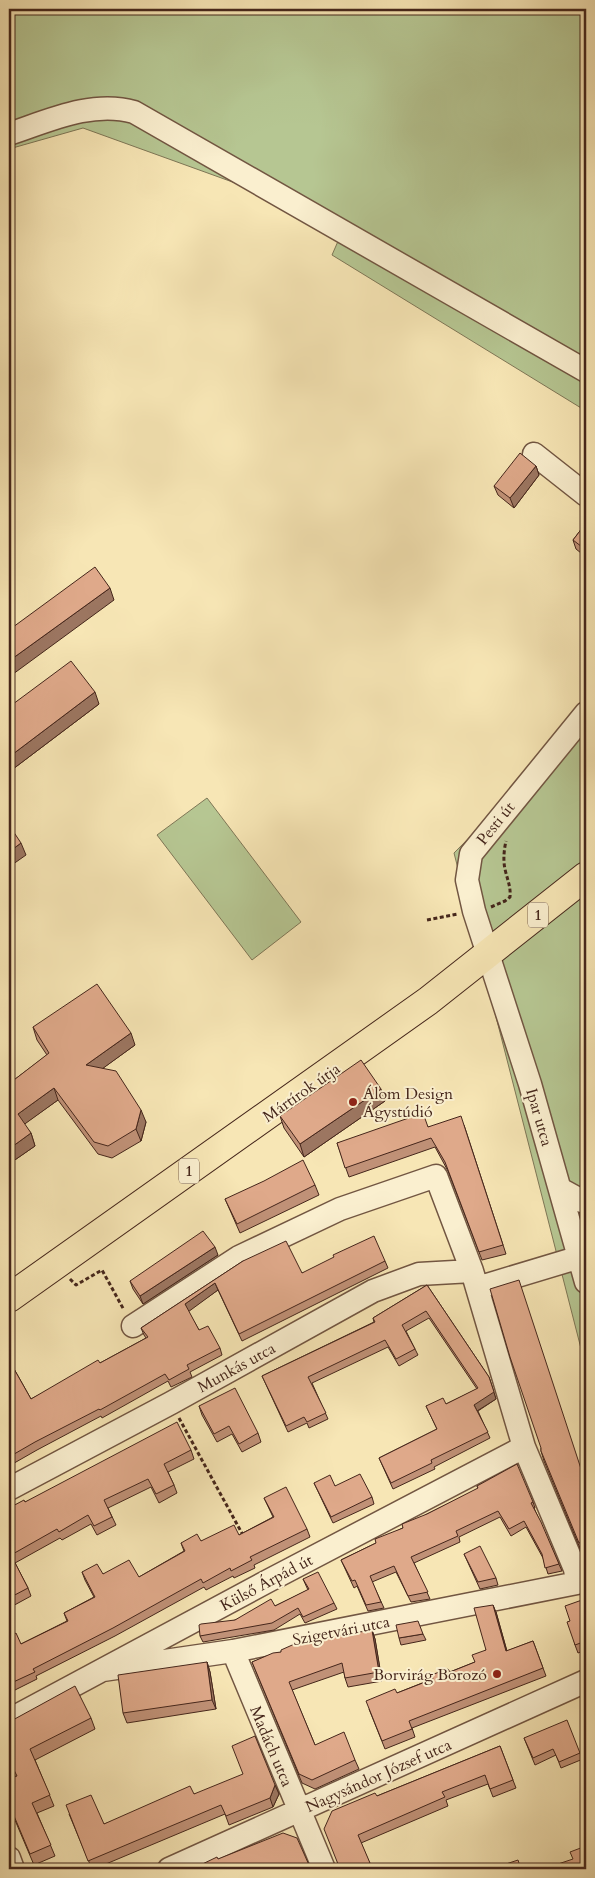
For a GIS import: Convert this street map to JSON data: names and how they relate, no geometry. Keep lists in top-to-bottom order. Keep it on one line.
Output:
{"streets":{"main road":["1","Mártírok útja"],"street":["Pesti út","Ipar utca","Munkás utca","Külső Árpád út","Szigetvári utca","Madách utca","Nagysándor József utca"]},"crossings":[["Pesti út","Mártírok útja"],["Pesti út","Ipar utca"],["Mártírok útja","Ipar utca"],["Ipar utca","Munkás utca"],["Külső Árpád út","Szigetvári utca"],["Szigetvári utca","Madách utca"],["Madách utca","Nagysándor József utca"]],"places":["Álom Design Ágystúdió","Borvirág Borozó"]}
